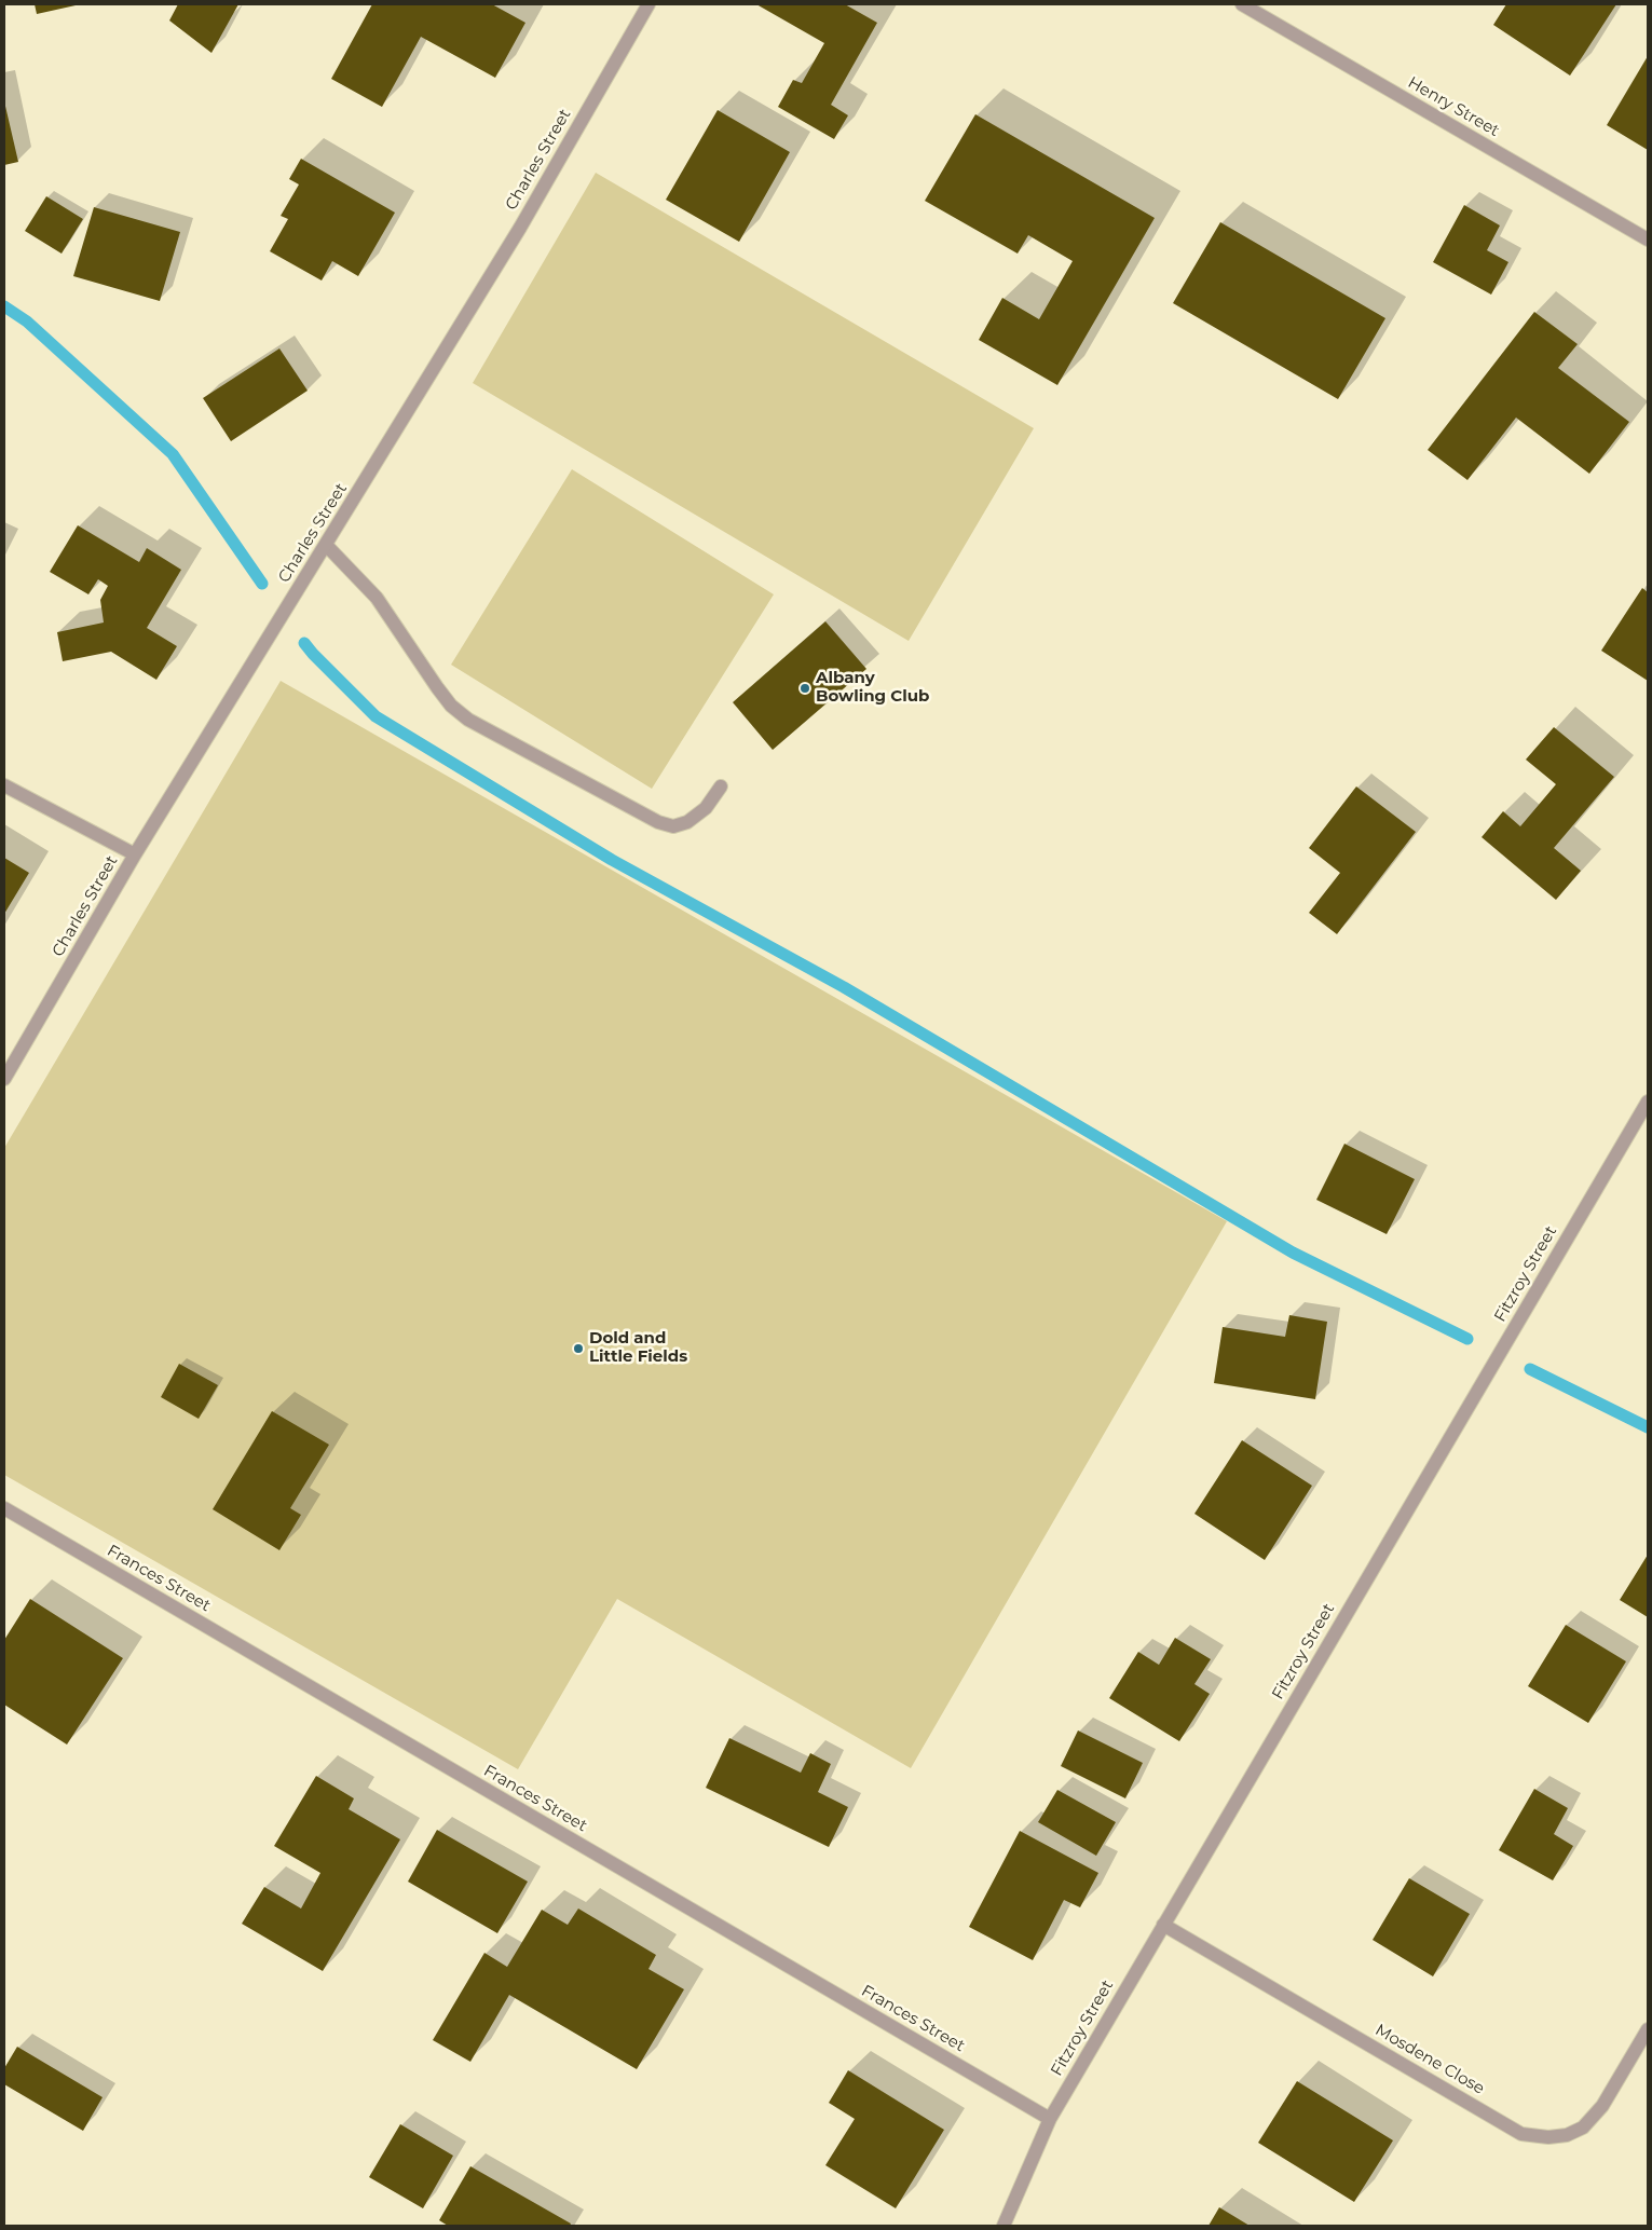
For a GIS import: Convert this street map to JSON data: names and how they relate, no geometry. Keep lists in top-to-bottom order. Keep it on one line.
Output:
{"streets":{"street":["Henry Street","Charles Street","Fitzroy Street","Frances Street","Mosdene Close"]},"crossings":[["Fitzroy Street","Frances Street"],["Fitzroy Street","Mosdene Close"]],"places":["Albany Bowling Club","Dold and Little Fields"]}
